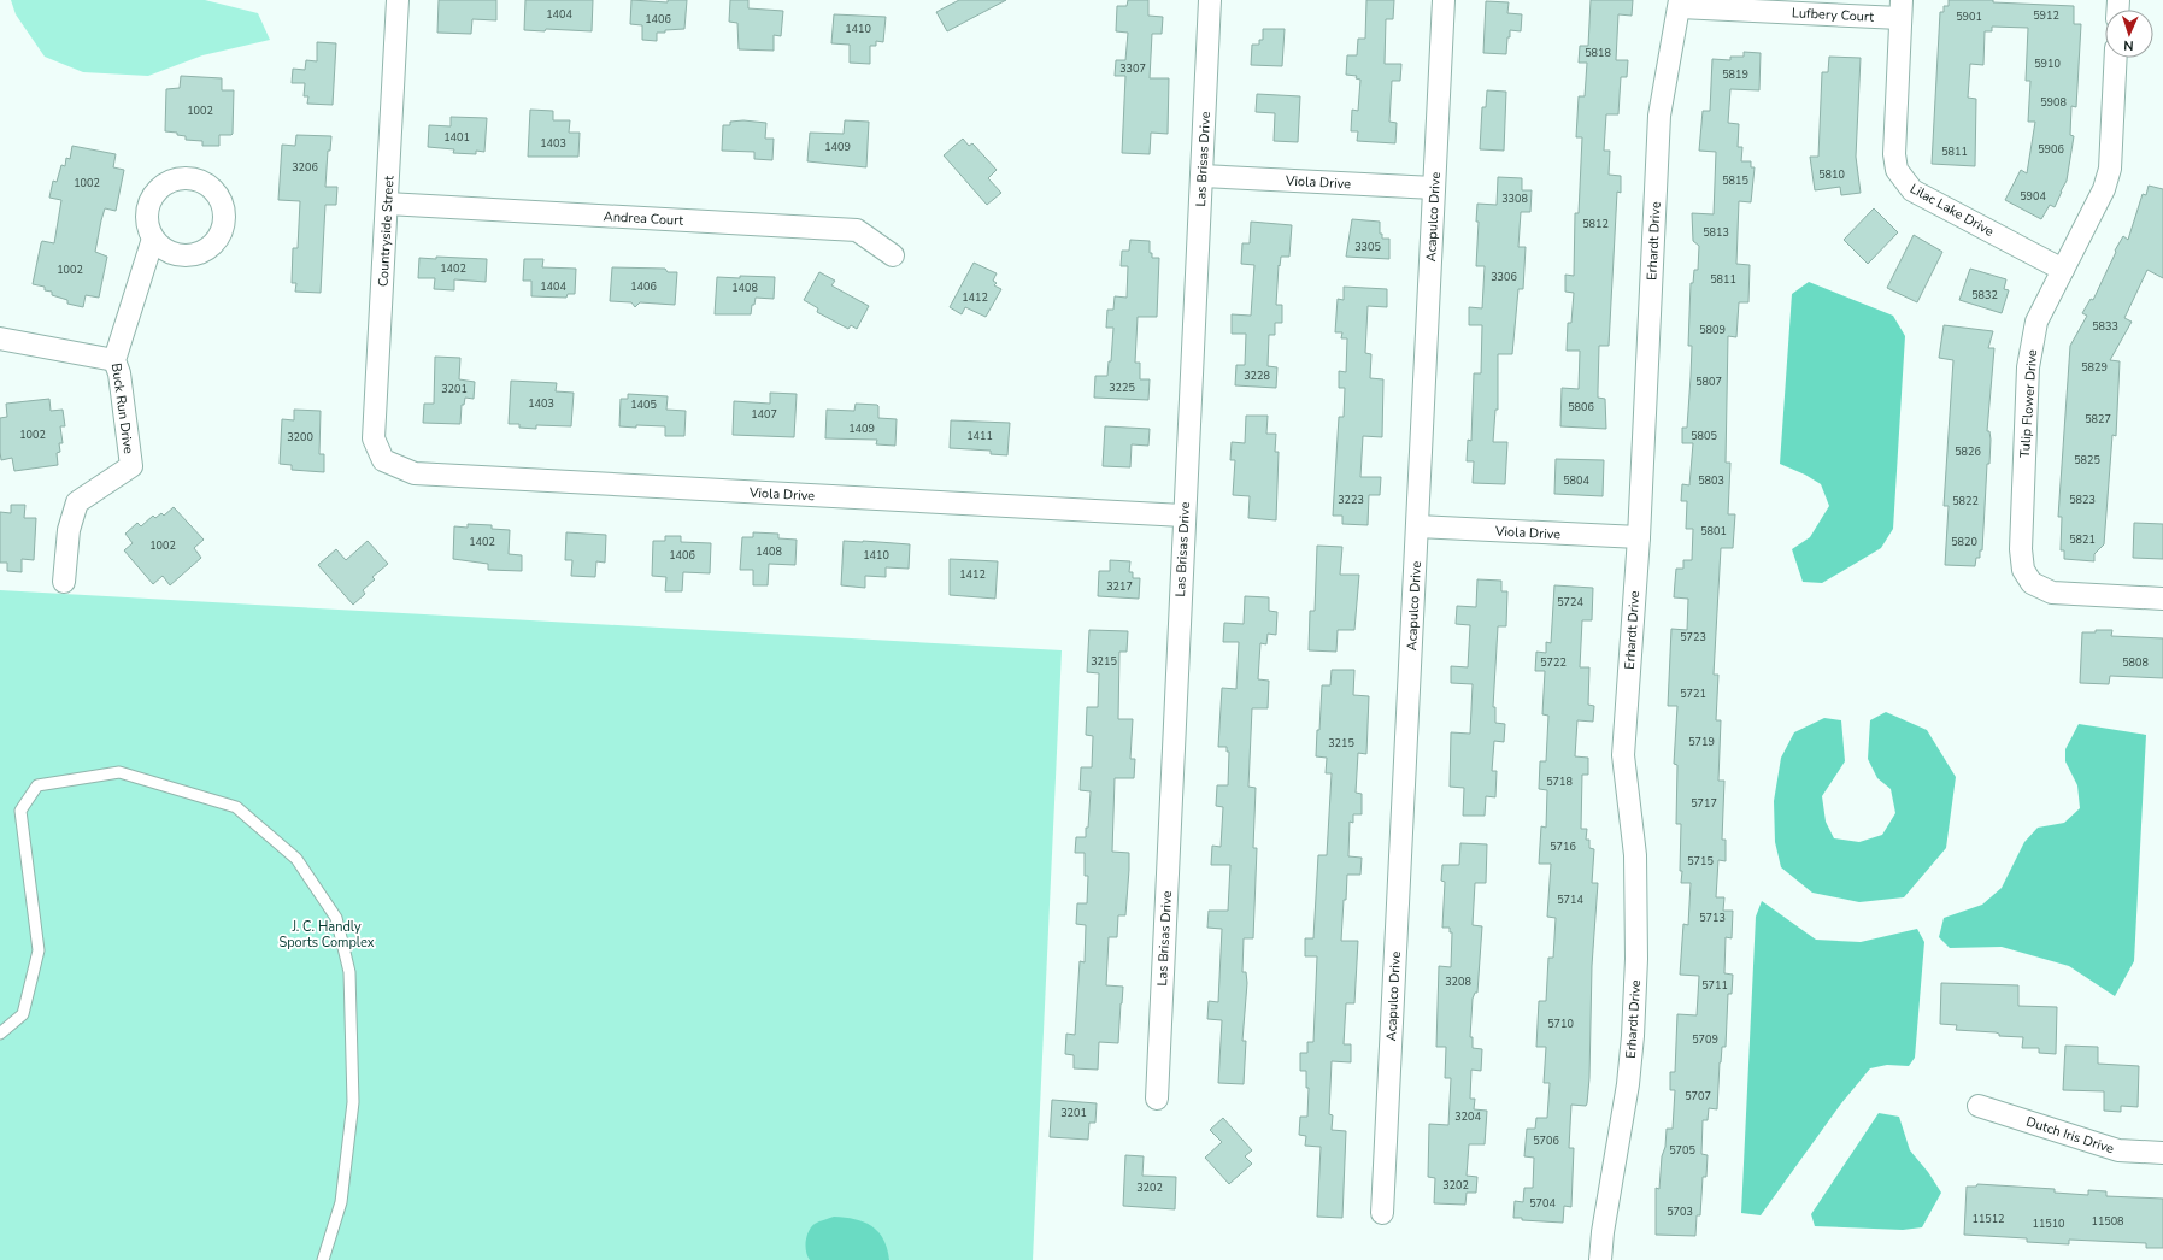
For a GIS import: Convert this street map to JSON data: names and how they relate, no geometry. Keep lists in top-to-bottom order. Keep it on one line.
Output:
{"streets":{"street":["Lufbery Court","Las Brisas Drive","Viola Drive","Lilac Lake Drive","Acapulco Drive","Andrea Court","Countryside Street","Erhardt Drive","Tulip Flower Drive","Buck Run Drive","Dutch Iris Drive"]},"crossings":[["Lufbery Court","Lilac Lake Drive"],["Lufbery Court","Erhardt Drive"],["Las Brisas Drive","Viola Drive"],["Viola Drive","Acapulco Drive"],["Viola Drive","Countryside Street"],["Viola Drive","Erhardt Drive"],["Lilac Lake Drive","Tulip Flower Drive"],["Andrea Court","Countryside Street"]],"parks":["J. C. Handly Sports Complex"],"house_numbers":["1404","5912","5901","1406","1410","5818","5910","3307","5819","5908","1002","1401","1403","1409","5906","5811","3206","5810","5815","1002","5904","3308","5812","5813","3305","1402","1002","3306","5811","1404","1406","1408","5832","1412","5833","5809","5829","3228","5807","3225","3201","1403","1405","5806","1407","5827","1409","1002","1411","5805","3200","5826","5825","5804","5803","3223","5823","5822","5801","5821","1402","5820","1002","1408","1406","1410","1412","3217","5724","5723","3215","5722","5808","5721","5719","3215","5718","5717","5716","5715","5714","5713","3208","5711","5710","5709","5707","3201","3204","5706","5705","3202","3202","5704","5703","11512","11508","11510"],"north":"bottom"}
